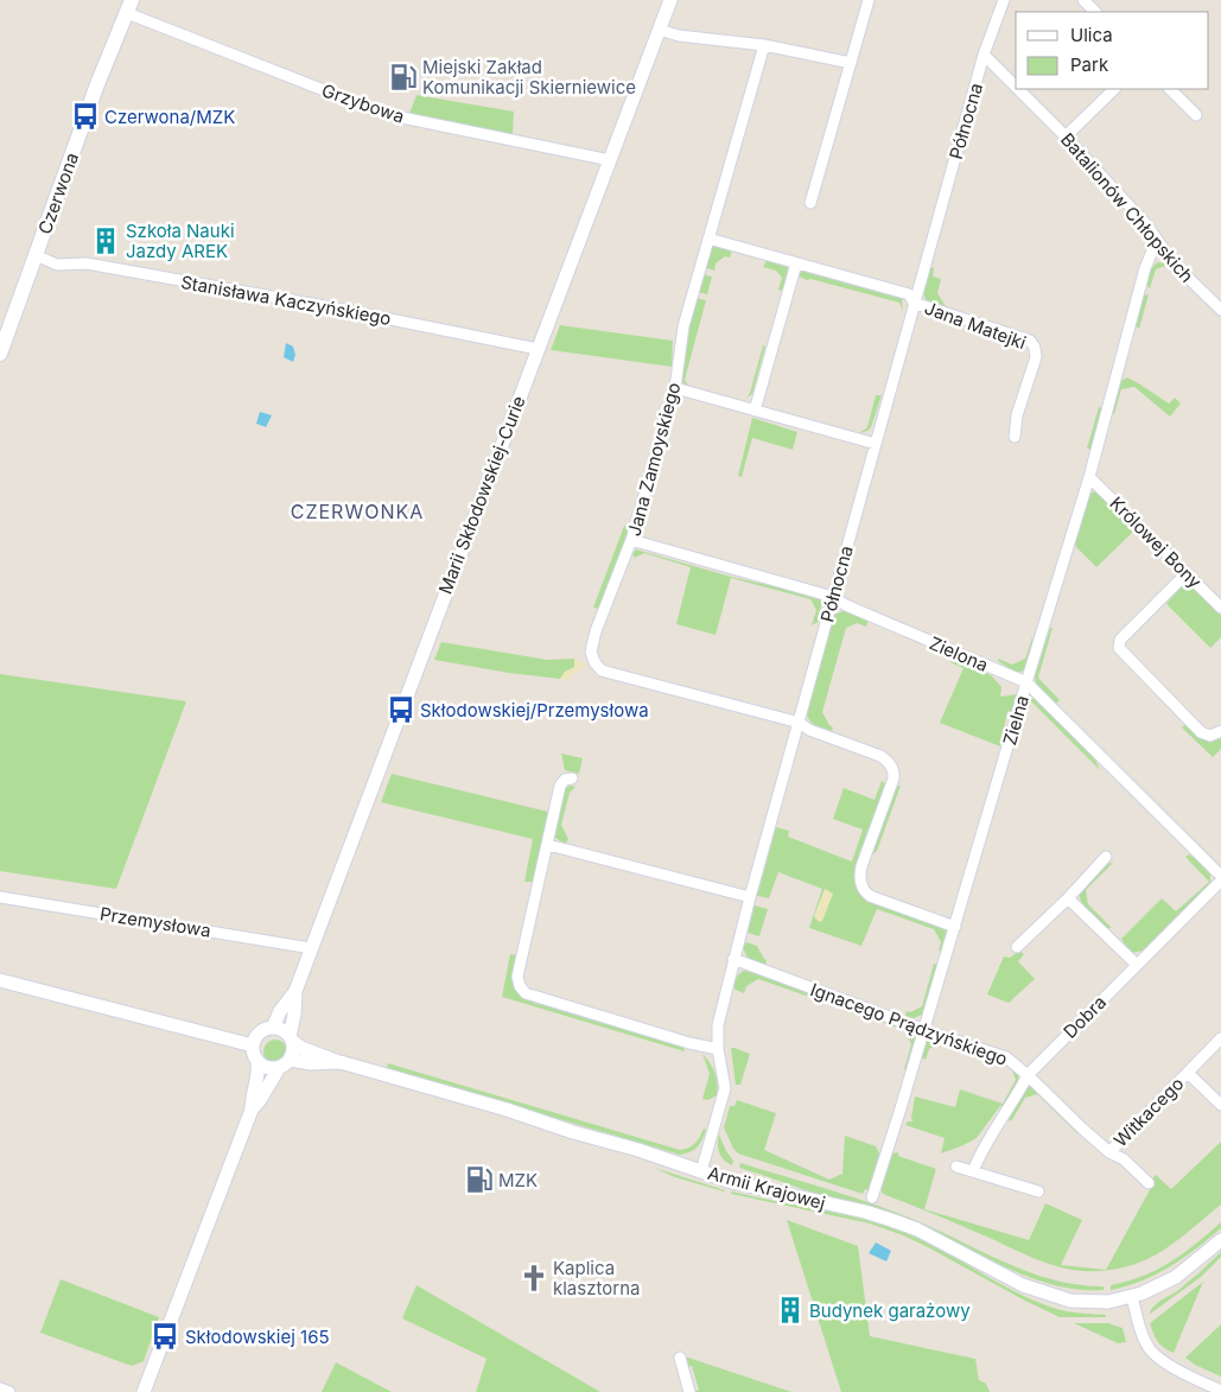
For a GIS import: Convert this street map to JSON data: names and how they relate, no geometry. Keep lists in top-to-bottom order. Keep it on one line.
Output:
{"streets":{"main road":["Czerwona"],"street":["Grzybowa","Północna","Batalionów Chłopskich","Stanisława Kaczyńskiego","Jana Matejki","Jana Zamoyskiego","Marii Skłodowskiej-Curie","Królowej Bony","Zielona","Zielna","Przemysłowa","Dobra","Ignacego Prądzyńskiego","Witkacego","Armii Krajowej"]},"crossings":[["Grzybowa","Czerwona"],["Grzybowa","Marii Skłodowskiej-Curie"],["Północna","Batalionów Chłopskich"],["Północna","Jana Matejki"],["Północna","Jana Zamoyskiego"],["Północna","Zielona"],["Północna","Ignacego Prądzyńskiego"],["Północna","Armii Krajowej"],["Czerwona","Stanisława Kaczyńskiego"],["Batalionów Chłopskich","Zielna"],["Stanisława Kaczyńskiego","Marii Skłodowskiej-Curie"],["Jana Matejki","Jana Zamoyskiego"],["Jana Zamoyskiego","Zielona"],["Jana Zamoyskiego","Zielna"],["Marii Skłodowskiej-Curie","Przemysłowa"],["Marii Skłodowskiej-Curie","Armii Krajowej"],["Królowej Bony","Zielna"],["Zielona","Zielna"],["Zielna","Ignacego Prądzyńskiego"],["Dobra","Ignacego Prądzyńskiego"],["Ignacego Prądzyńskiego","Witkacego"]],"districts":["CZERWONKA"],"places":{"fuel station":["Miejski Zakład Komunikacji Skierniewice","MZK"],"bus stop":["Czerwona/MZK","Skłodowskiej/Przemysłowa","Skłodowskiej 165"],"building":["Szkoła Nauki Jazdy AREK","Budynek garażowy"],"church":["Kaplica klasztorna"]},"legend":["Ulica","Park"]}
